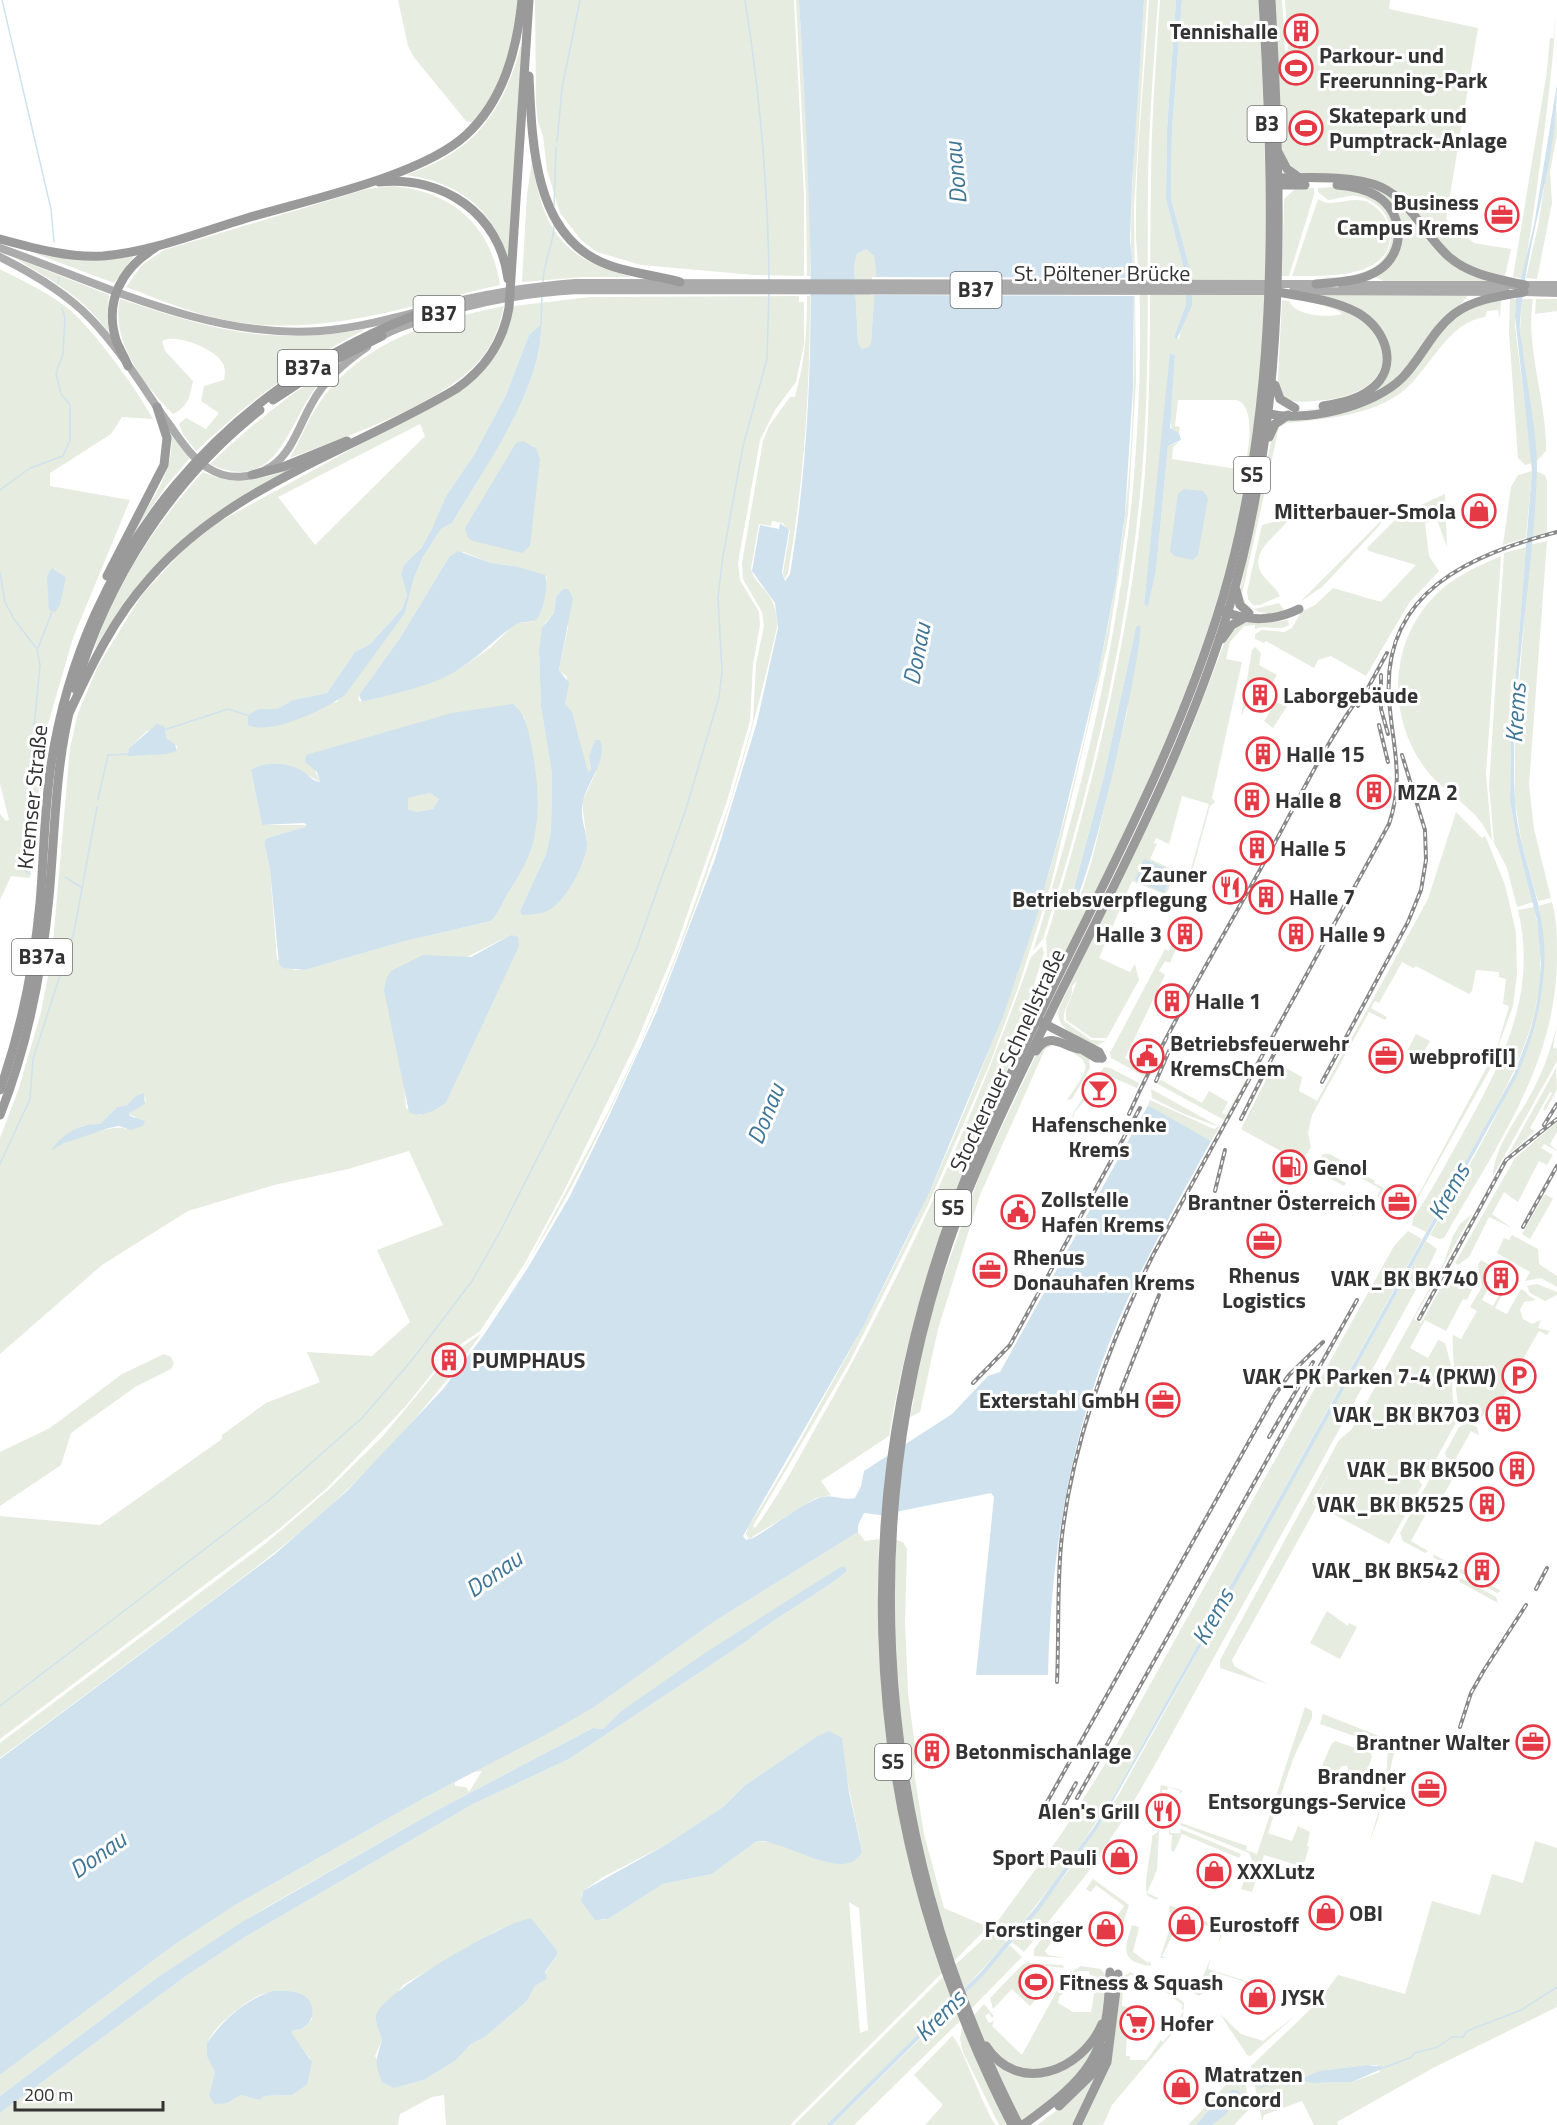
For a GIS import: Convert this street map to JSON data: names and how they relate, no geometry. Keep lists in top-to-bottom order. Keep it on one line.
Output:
{"streets":{"highway":["B3","B37a","S5","Kremser Straße","Stockerauer Schnellstraße"],"main road":["St. Pöltener Brücke","B37"]},"crossings":[["B3","Stockerauer Schnellstraße"],["St. Pöltener Brücke","B37"],["B37","Kremser Straße"]],"water":["Donau","Krems"],"places":{"building":["Tennishalle","Laborgebäude","Halle 15","MZA 2","Halle 8","Halle 5","Halle 7","Halle 3","Halle 9","Halle 1","VAK_BK BK740","PUMPHAUS","VAK_BK BK703","VAK_BK BK500","VAK_BK BK525","VAK_BK BK542","Betonmischanlage"],"sports":["Parkour- und Freerunning-Park","Skatepark und Pumptrack-Anlage","Fitness & Squash"],"office":["Business Campus Krems","webprofi[l]","Brantner Österreich","Rhenus Logistics","Rhenus Donauhafen Krems","Exterstahl GmbH","Brantner Walter","Brandner Entsorgungs-Service"],"shop":["Mitterbauer-Smola","Sport Pauli","XXXLutz","OBI","Eurostoff","Forstinger","JYSK","Matratzen Concord"],"restaurant":["Zauner Betriebsverpflegung","Alen's Grill"],"public building":["Betriebsfeuerwehr KremsChem","Zollstelle Hafen Krems"],"bar":["Hafenschenke Krems"],"fuel station":["Genol"],"parking":["VAK_PK Parken 7-4 (PKW)"],"supermarket":["Hofer"]},"scale_bar":"200 m"}
